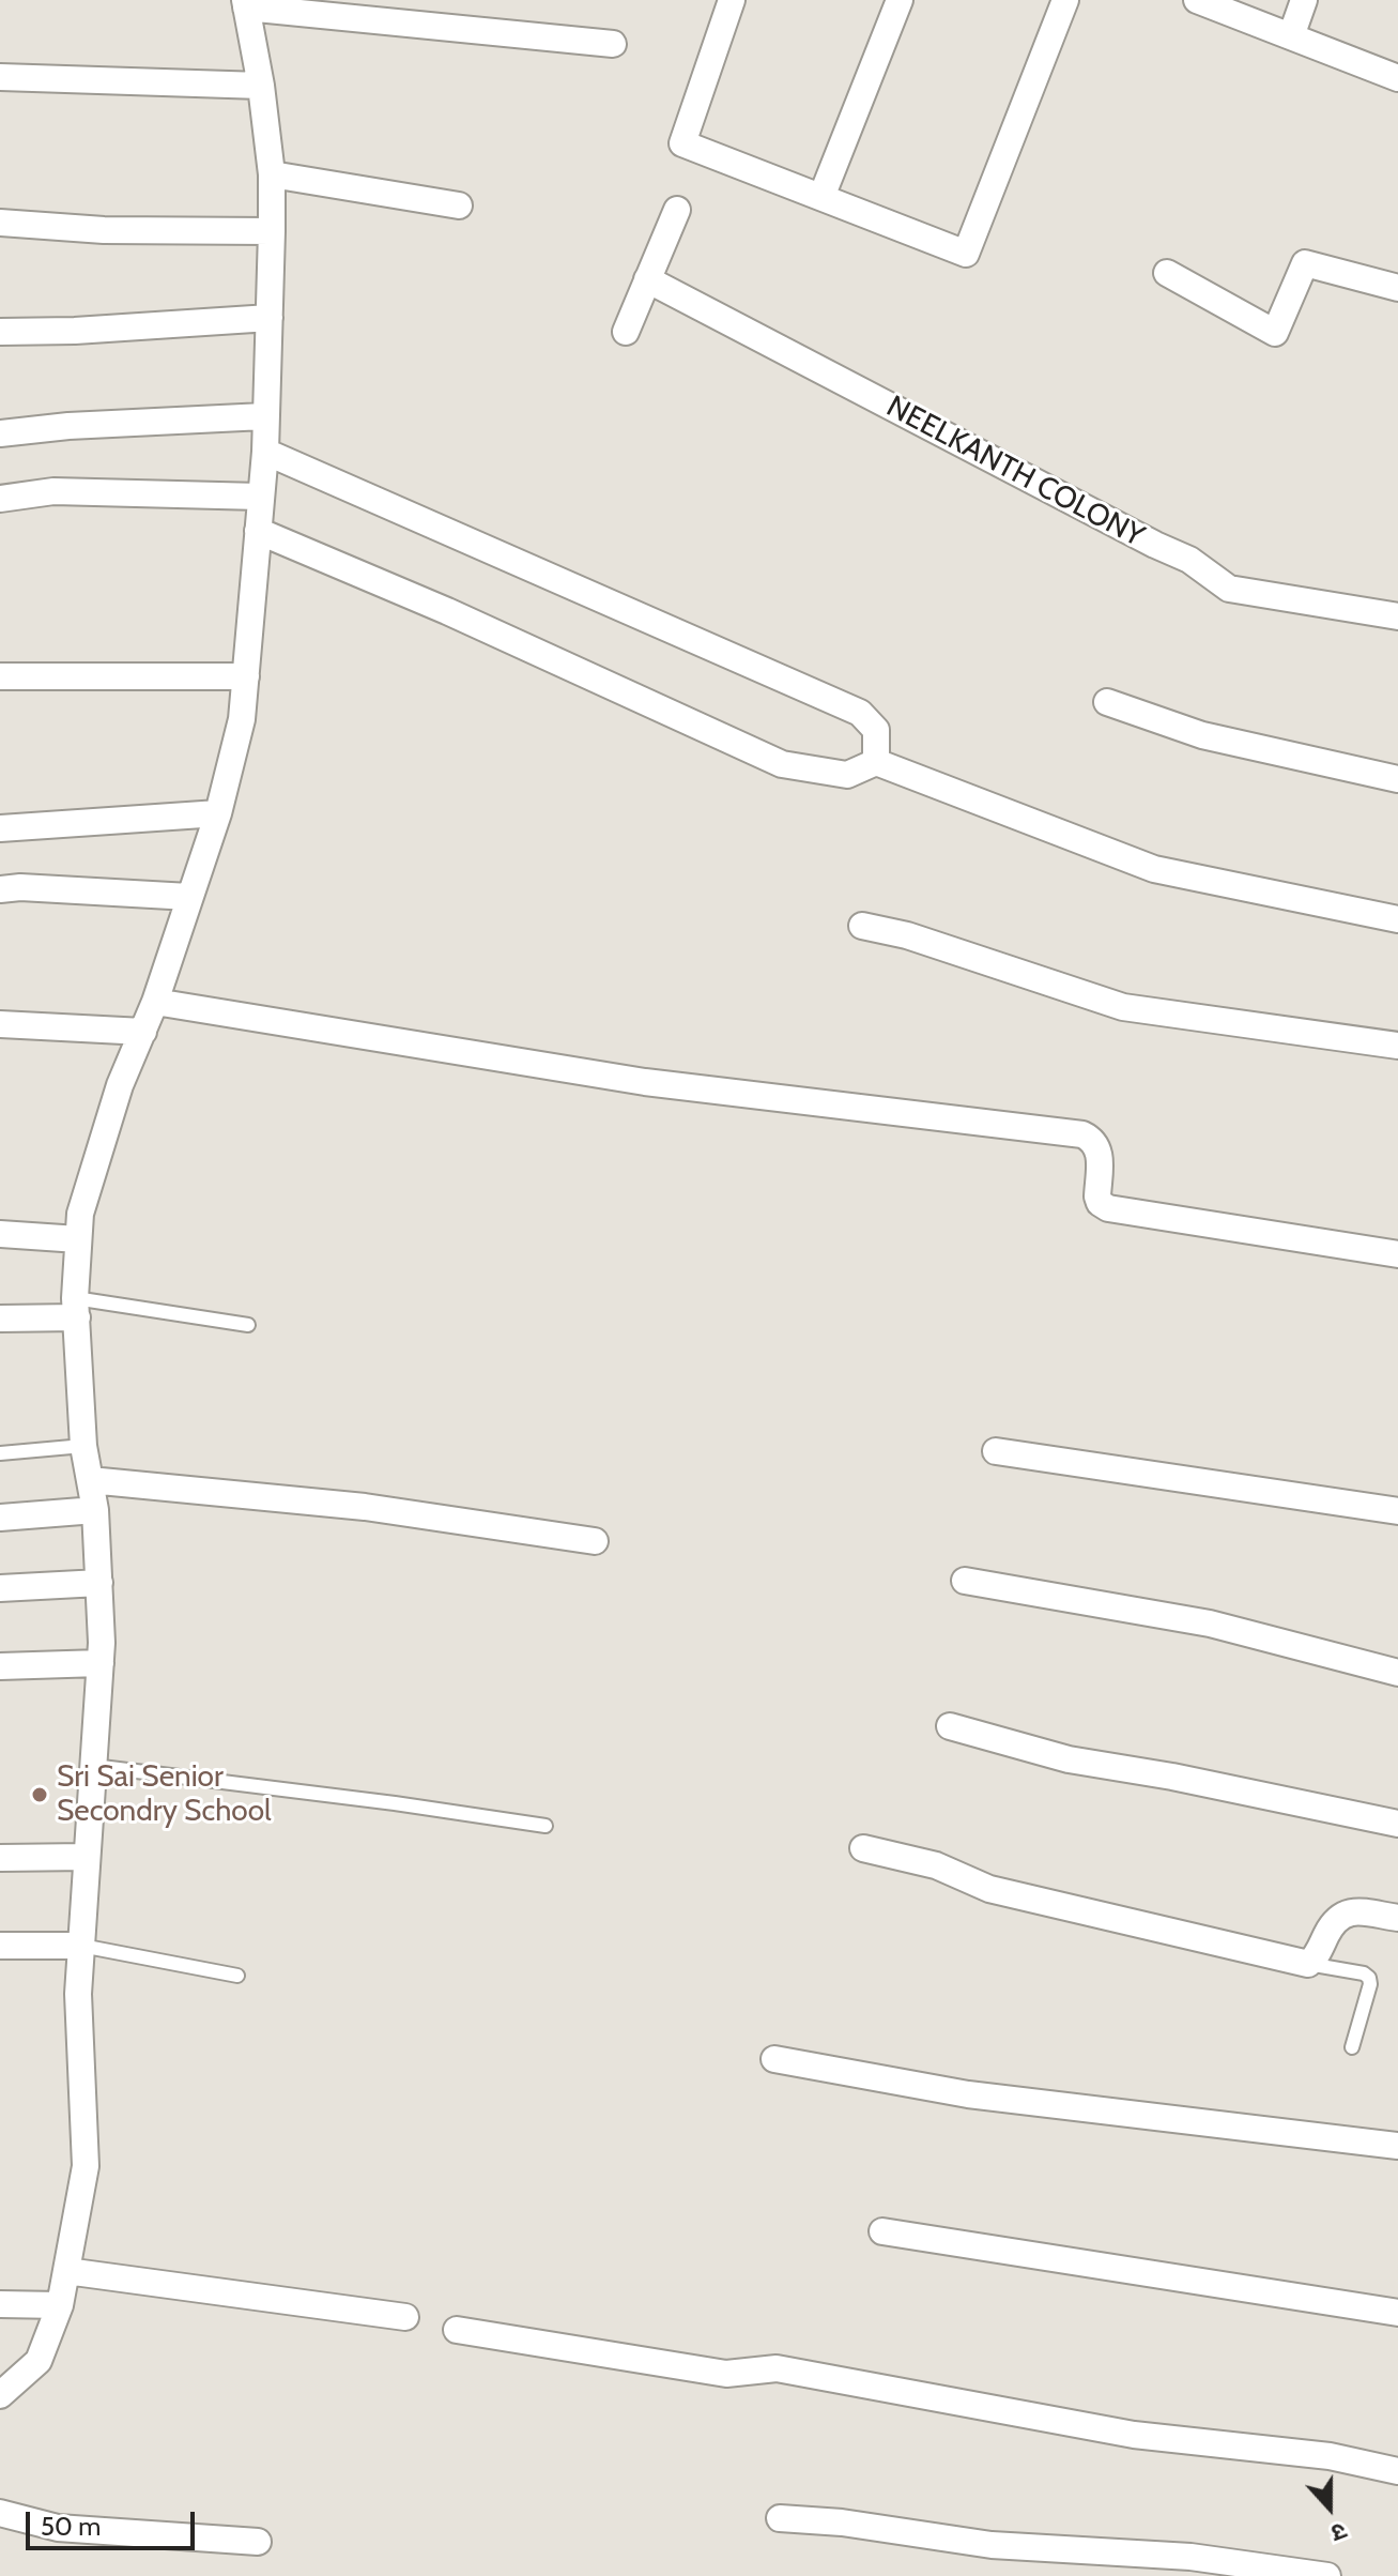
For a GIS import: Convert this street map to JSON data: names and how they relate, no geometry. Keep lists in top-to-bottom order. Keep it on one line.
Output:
{"streets":{"street":["NEELKANTH COLONY"]},"places":["Sri Sai Senior Secondry School"],"scale_bar":"50 m","north":"bottom"}
